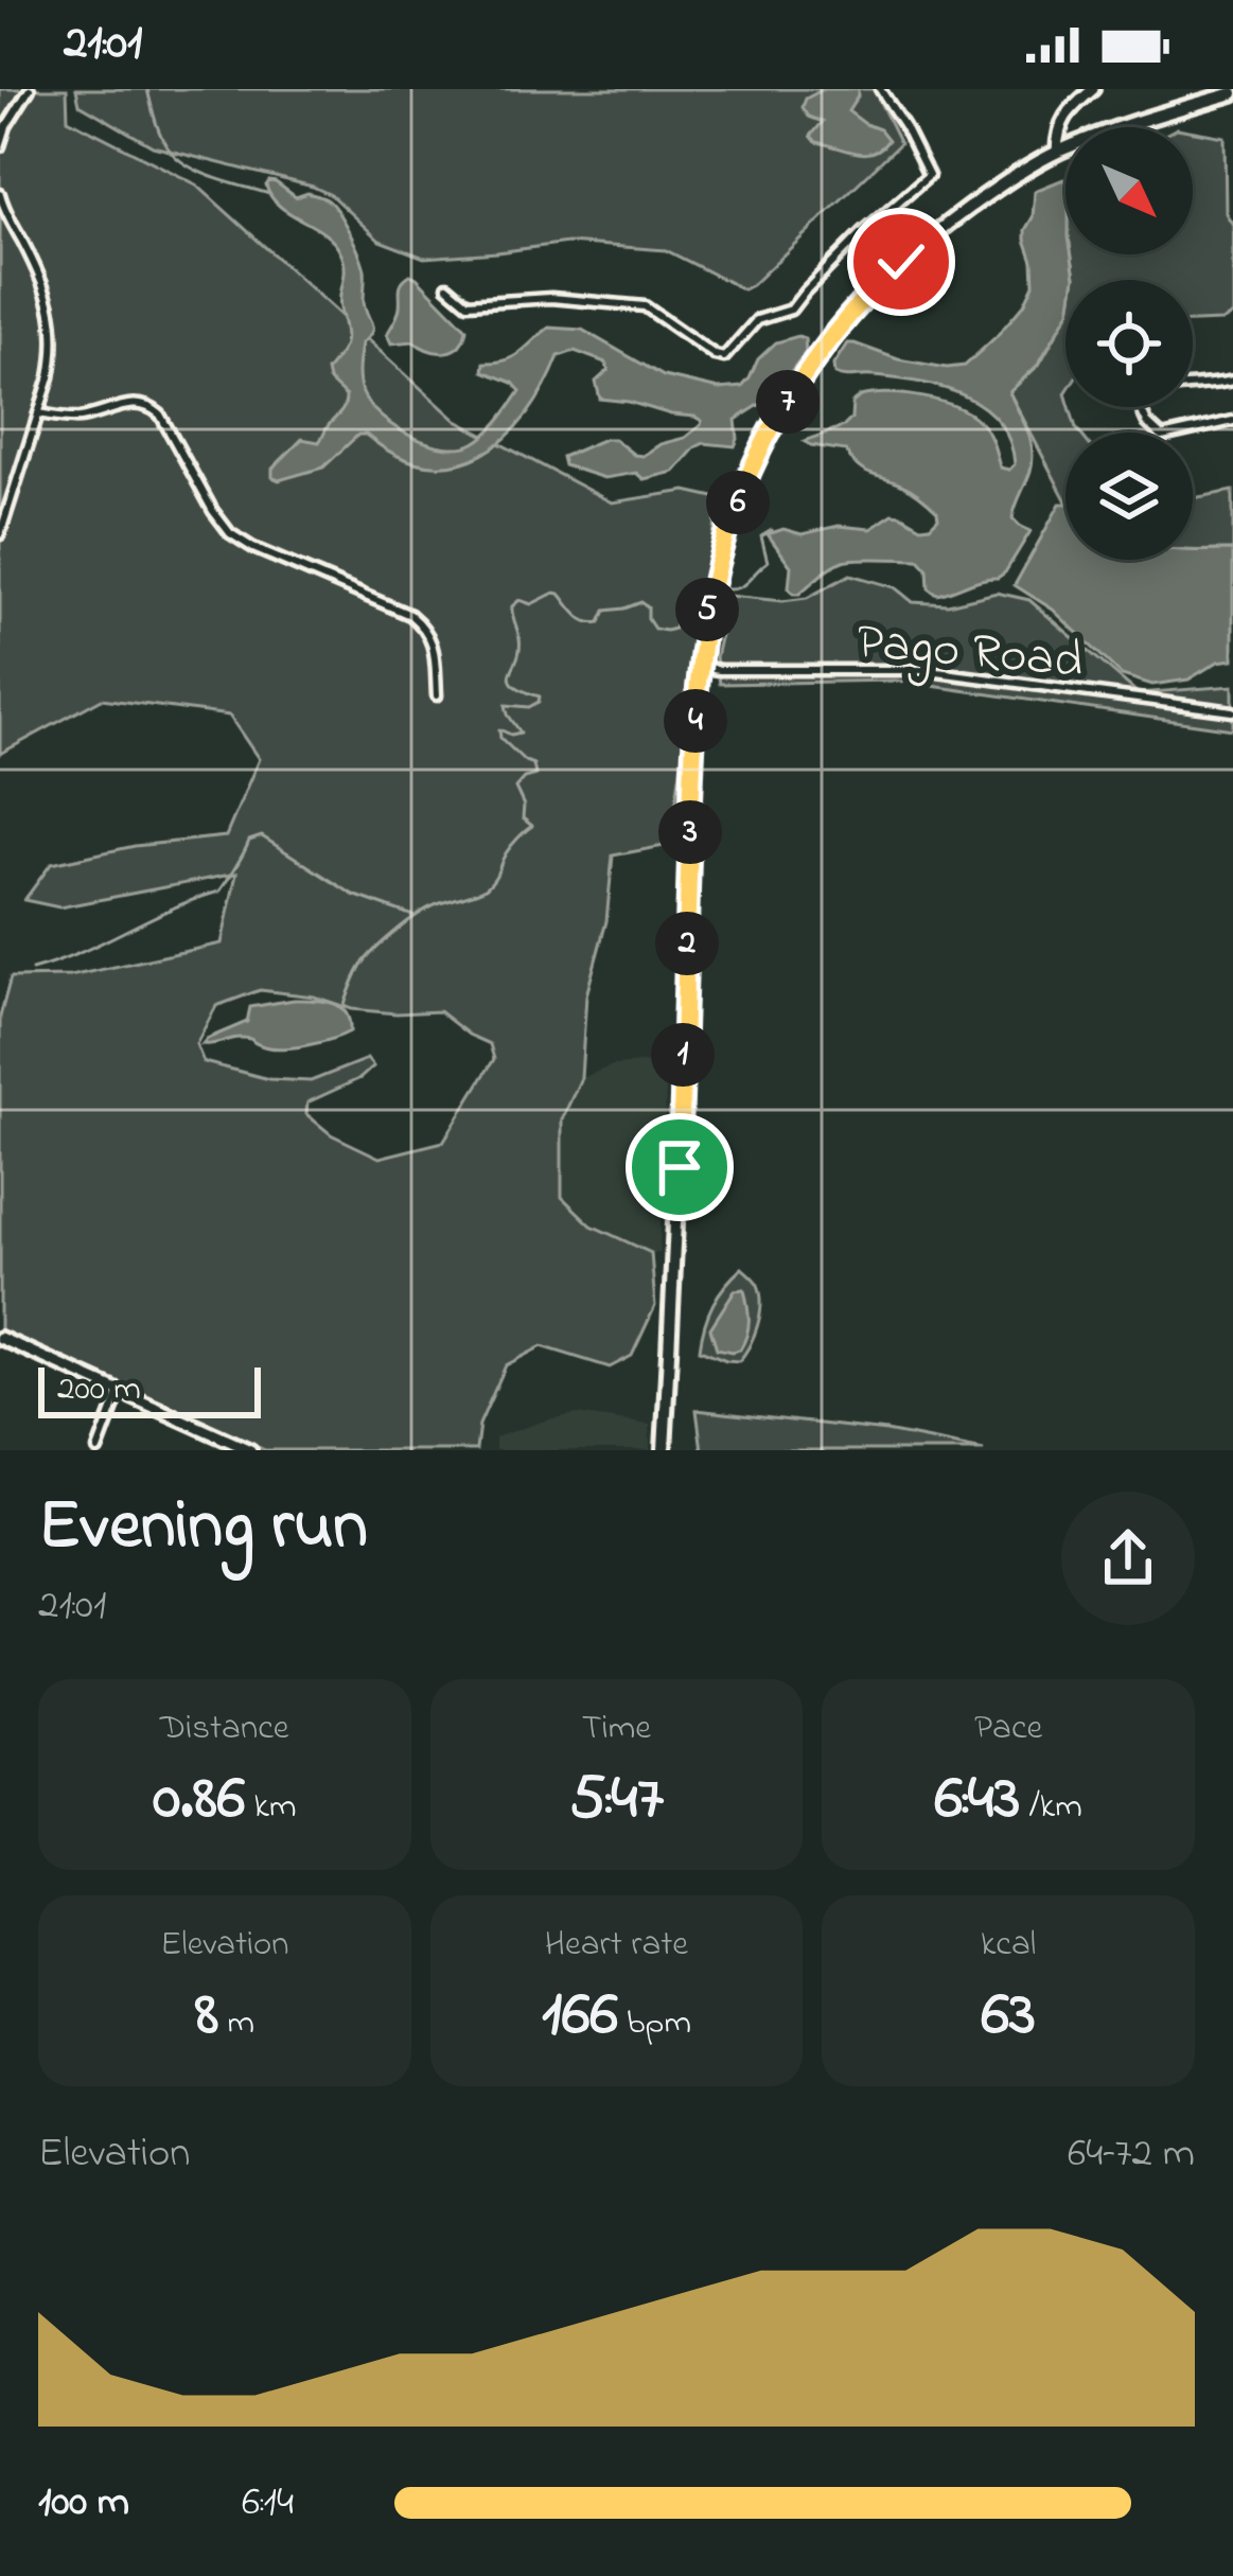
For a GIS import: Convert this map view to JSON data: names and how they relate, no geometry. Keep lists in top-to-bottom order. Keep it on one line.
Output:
{"streets":{"street":["Pago Road"]},"scale_bar":"200 m","north":"bottom right","page":{"status":"21:01","pins":["7","6","5","4","3","2","1"],"scale":"200 m","heading":["Evening run","21:01"],"stats":[["Distance","0.86 km"],["Time","5:47"],["Pace","6:43 /km"],["Elevation","8 m"],["Heart rate","166 bpm"],["kcal","63"]],"chart":["Elevation","64–72 m"],"list":[{"name":"100 m","note":"6:14"}]}}
